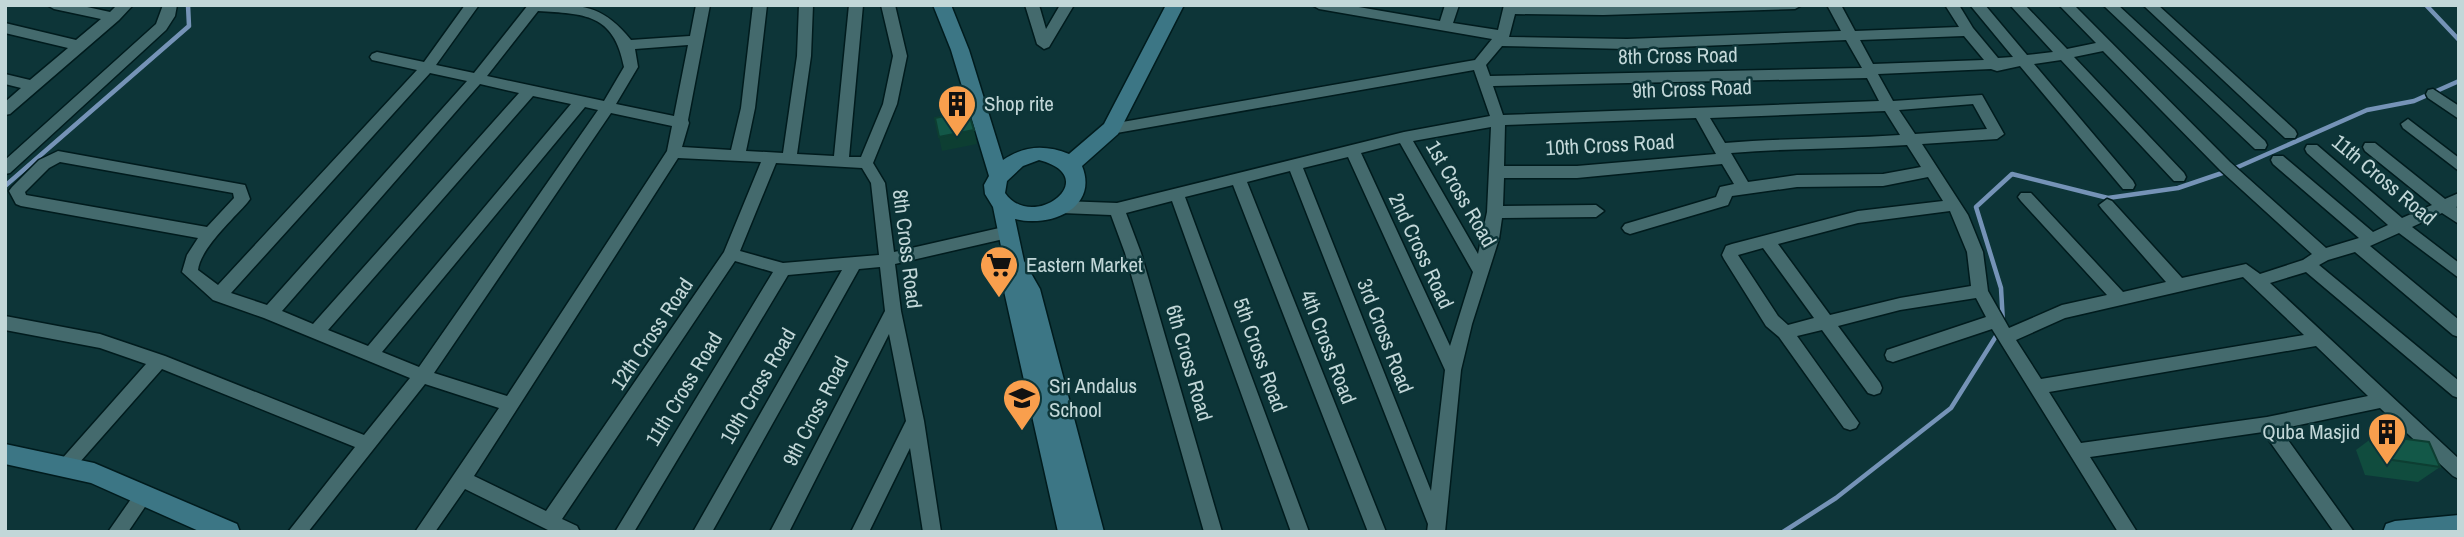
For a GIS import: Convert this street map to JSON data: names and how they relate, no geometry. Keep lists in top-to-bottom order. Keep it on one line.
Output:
{"streets":{"street":["8th Cross Road","9th Cross Road","10th Cross Road","11th Cross Road","1st Cross Road","2nd Cross Road","12th Cross Road","3rd Cross Road","4th Cross Road","5th Cross Road","6th Cross Road"]},"crossings":[["8th Cross Road","9th Cross Road"],["9th Cross Road","10th Cross Road"],["9th Cross Road","1st Cross Road"],["9th Cross Road","2nd Cross Road"],["9th Cross Road","3rd Cross Road"],["9th Cross Road","4th Cross Road"],["9th Cross Road","5th Cross Road"],["9th Cross Road","6th Cross Road"]],"places":{"building":["Shop rite","Quba Masjid"],"supermarket":["Eastern Market"],"school or university":["Sri Andalus School"]}}
